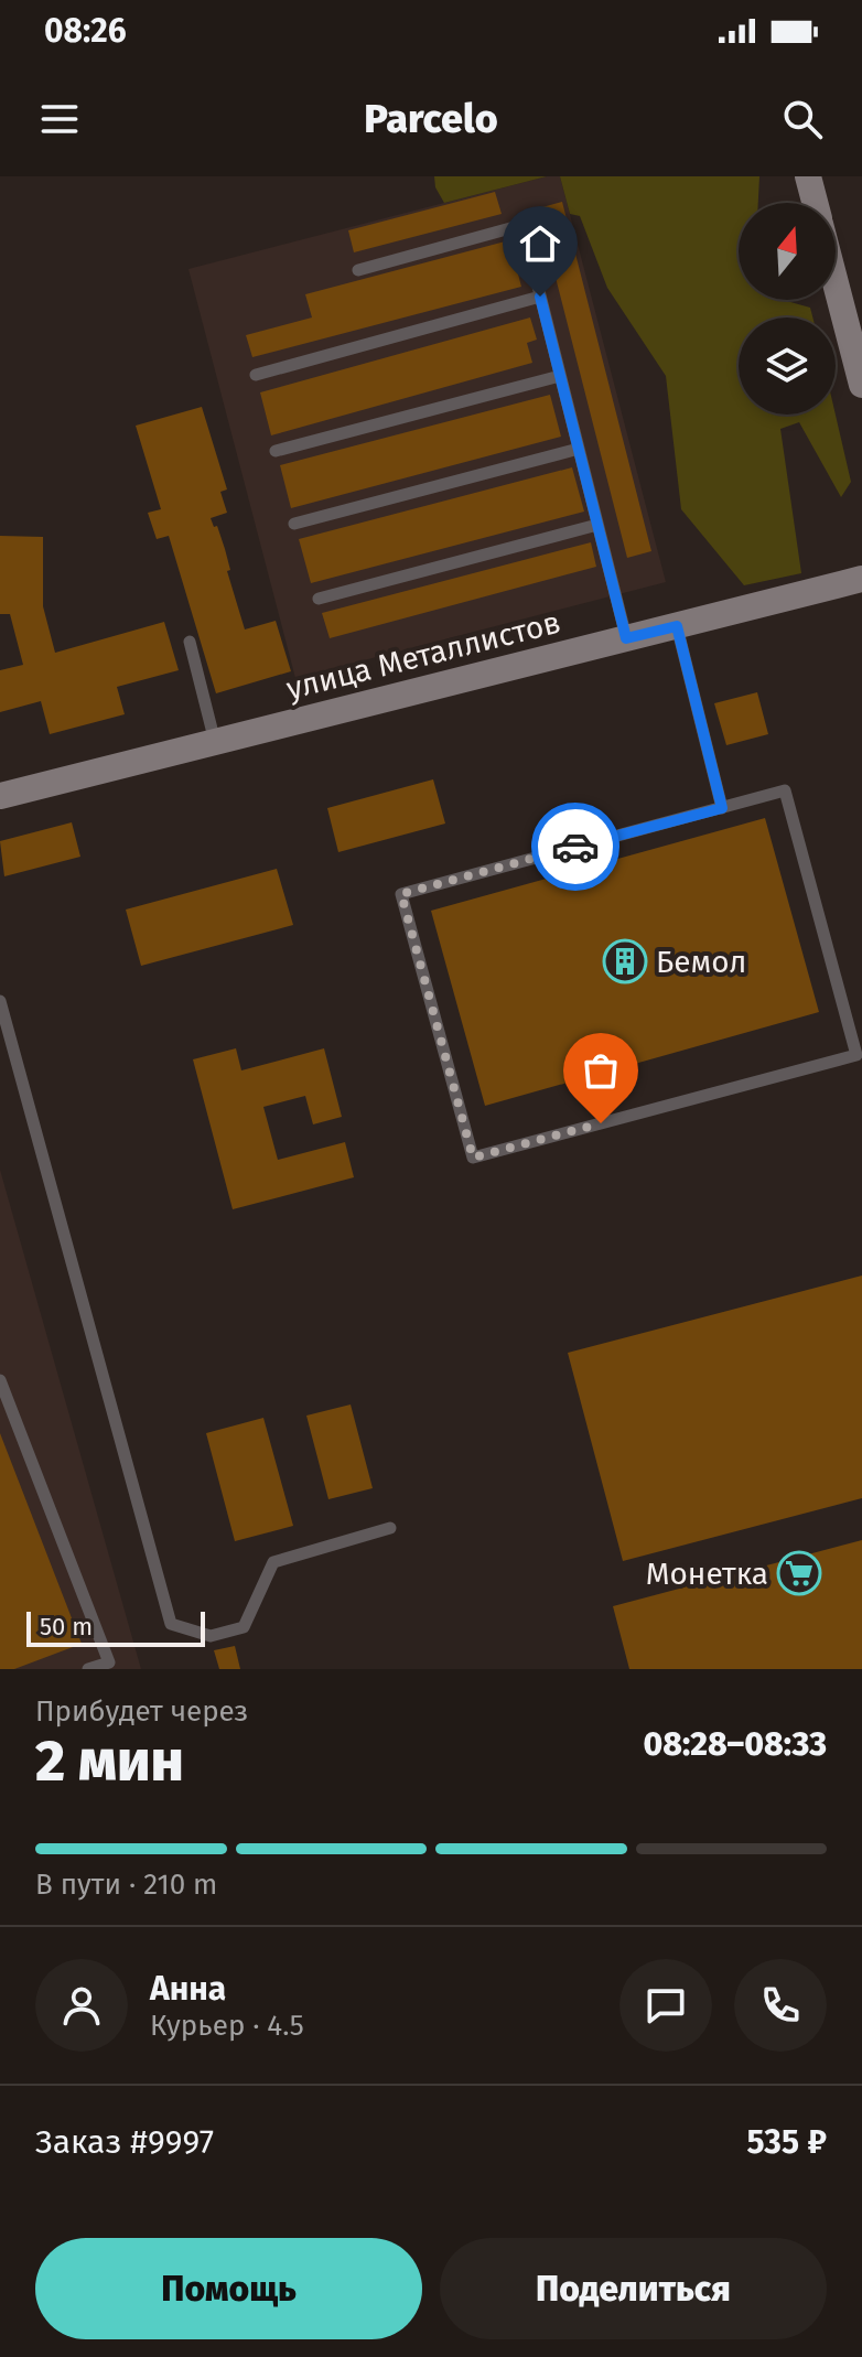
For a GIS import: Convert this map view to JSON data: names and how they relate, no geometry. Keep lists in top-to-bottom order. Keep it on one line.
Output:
{"streets":{"street":["улица Металлистов"]},"places":{"building":["Бемол"],"supermarket":["Монетка"]},"scale_bar":"50 m","north":"top","page":{"status":"08:26","header":"Parcelo","scale":"50 m","heading":["2 мин","Прибудет через","08:28–08:33"],"panel":["Анна","Курьер · 4.5","Заказ #9997","535 ₽"],"bar":"В пути · 210 m","buttons":["Помощь","Поделиться"]}}
